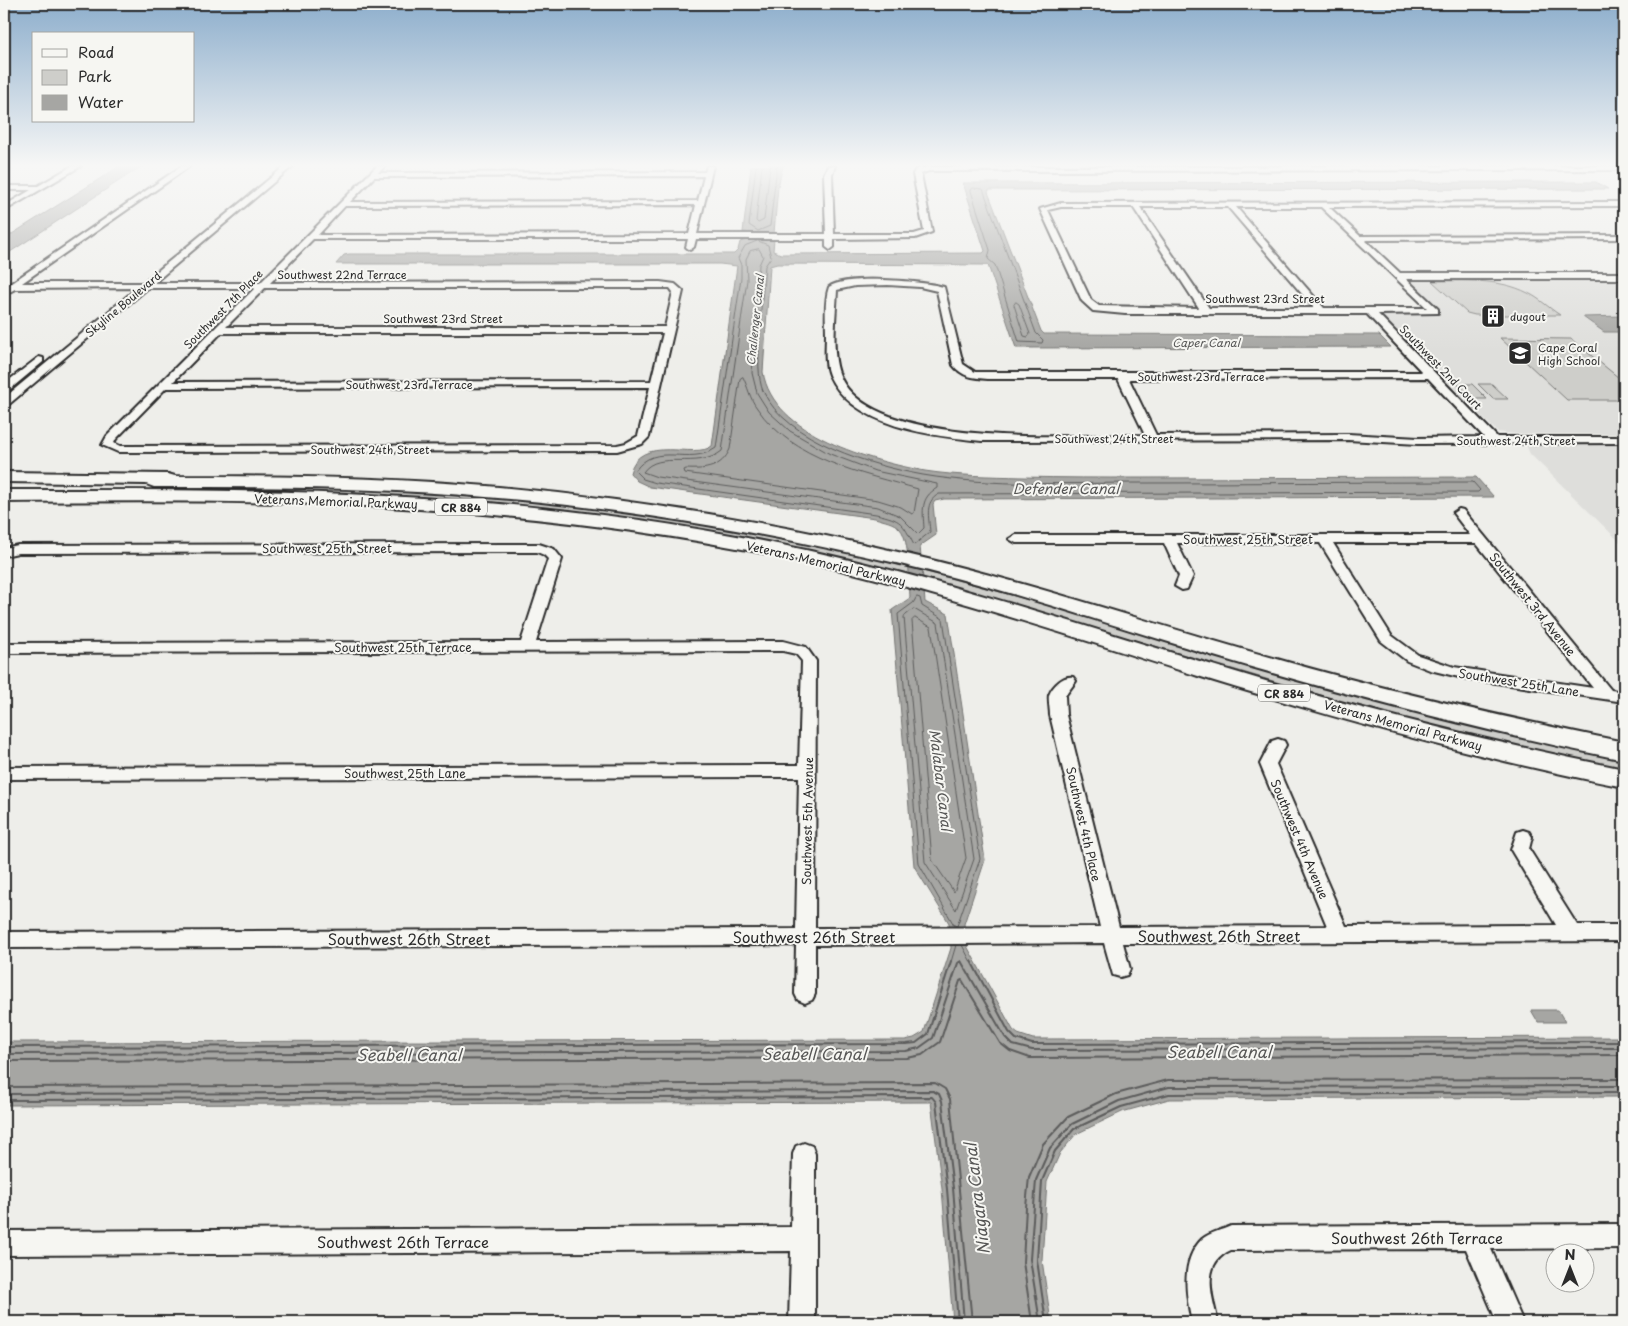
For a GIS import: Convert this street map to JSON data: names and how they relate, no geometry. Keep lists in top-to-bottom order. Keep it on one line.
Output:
{"streets":{"highway":["Veterans Memorial Parkway","CR 884"],"street":["Southwest 22nd Terrace","Southwest 23rd Street","Skyline Boulevard","Southwest 7th Place","Southwest 2nd Court","Southwest 23rd Terrace","Southwest 24th Street","Southwest 25th Street","Southwest 3rd Avenue","Southwest 25th Terrace","Southwest 25th Lane","Southwest 5th Avenue","Southwest 4th Place","Southwest 4th Avenue","Southwest 26th Street","Southwest 26th Terrace"]},"crossings":[["Southwest 22nd Terrace","Southwest 23rd Street"],["Southwest 22nd Terrace","Skyline Boulevard"],["Southwest 22nd Terrace","Southwest 7th Place"],["Southwest 23rd Street","Southwest 7th Place"],["Southwest 23rd Street","Southwest 2nd Court"],["Southwest 7th Place","Southwest 23rd Terrace"],["Southwest 7th Place","Southwest 24th Street"],["Southwest 2nd Court","Southwest 23rd Terrace"],["Southwest 2nd Court","Southwest 24th Street"],["Southwest 23rd Terrace","Southwest 24th Street"],["Southwest 25th Street","Southwest 3rd Avenue"],["Southwest 25th Street","Southwest 25th Terrace"],["Southwest 25th Street","Southwest 25th Lane"],["Southwest 3rd Avenue","Southwest 25th Lane"],["Southwest 25th Terrace","Southwest 5th Avenue"],["Southwest 25th Lane","Southwest 5th Avenue"],["Southwest 5th Avenue","Southwest 26th Street"],["Southwest 4th Place","Southwest 26th Street"],["Southwest 4th Avenue","Southwest 26th Street"]],"water":["Challenger Canal","Caper Canal","Defender Canal","Malabar Canal","Seabell Canal","Niagara Canal"],"places":{"building":["dugout"],"school or university":["Cape Coral High School"]},"legend":["Road","Park","Water"],"north":"top"}
